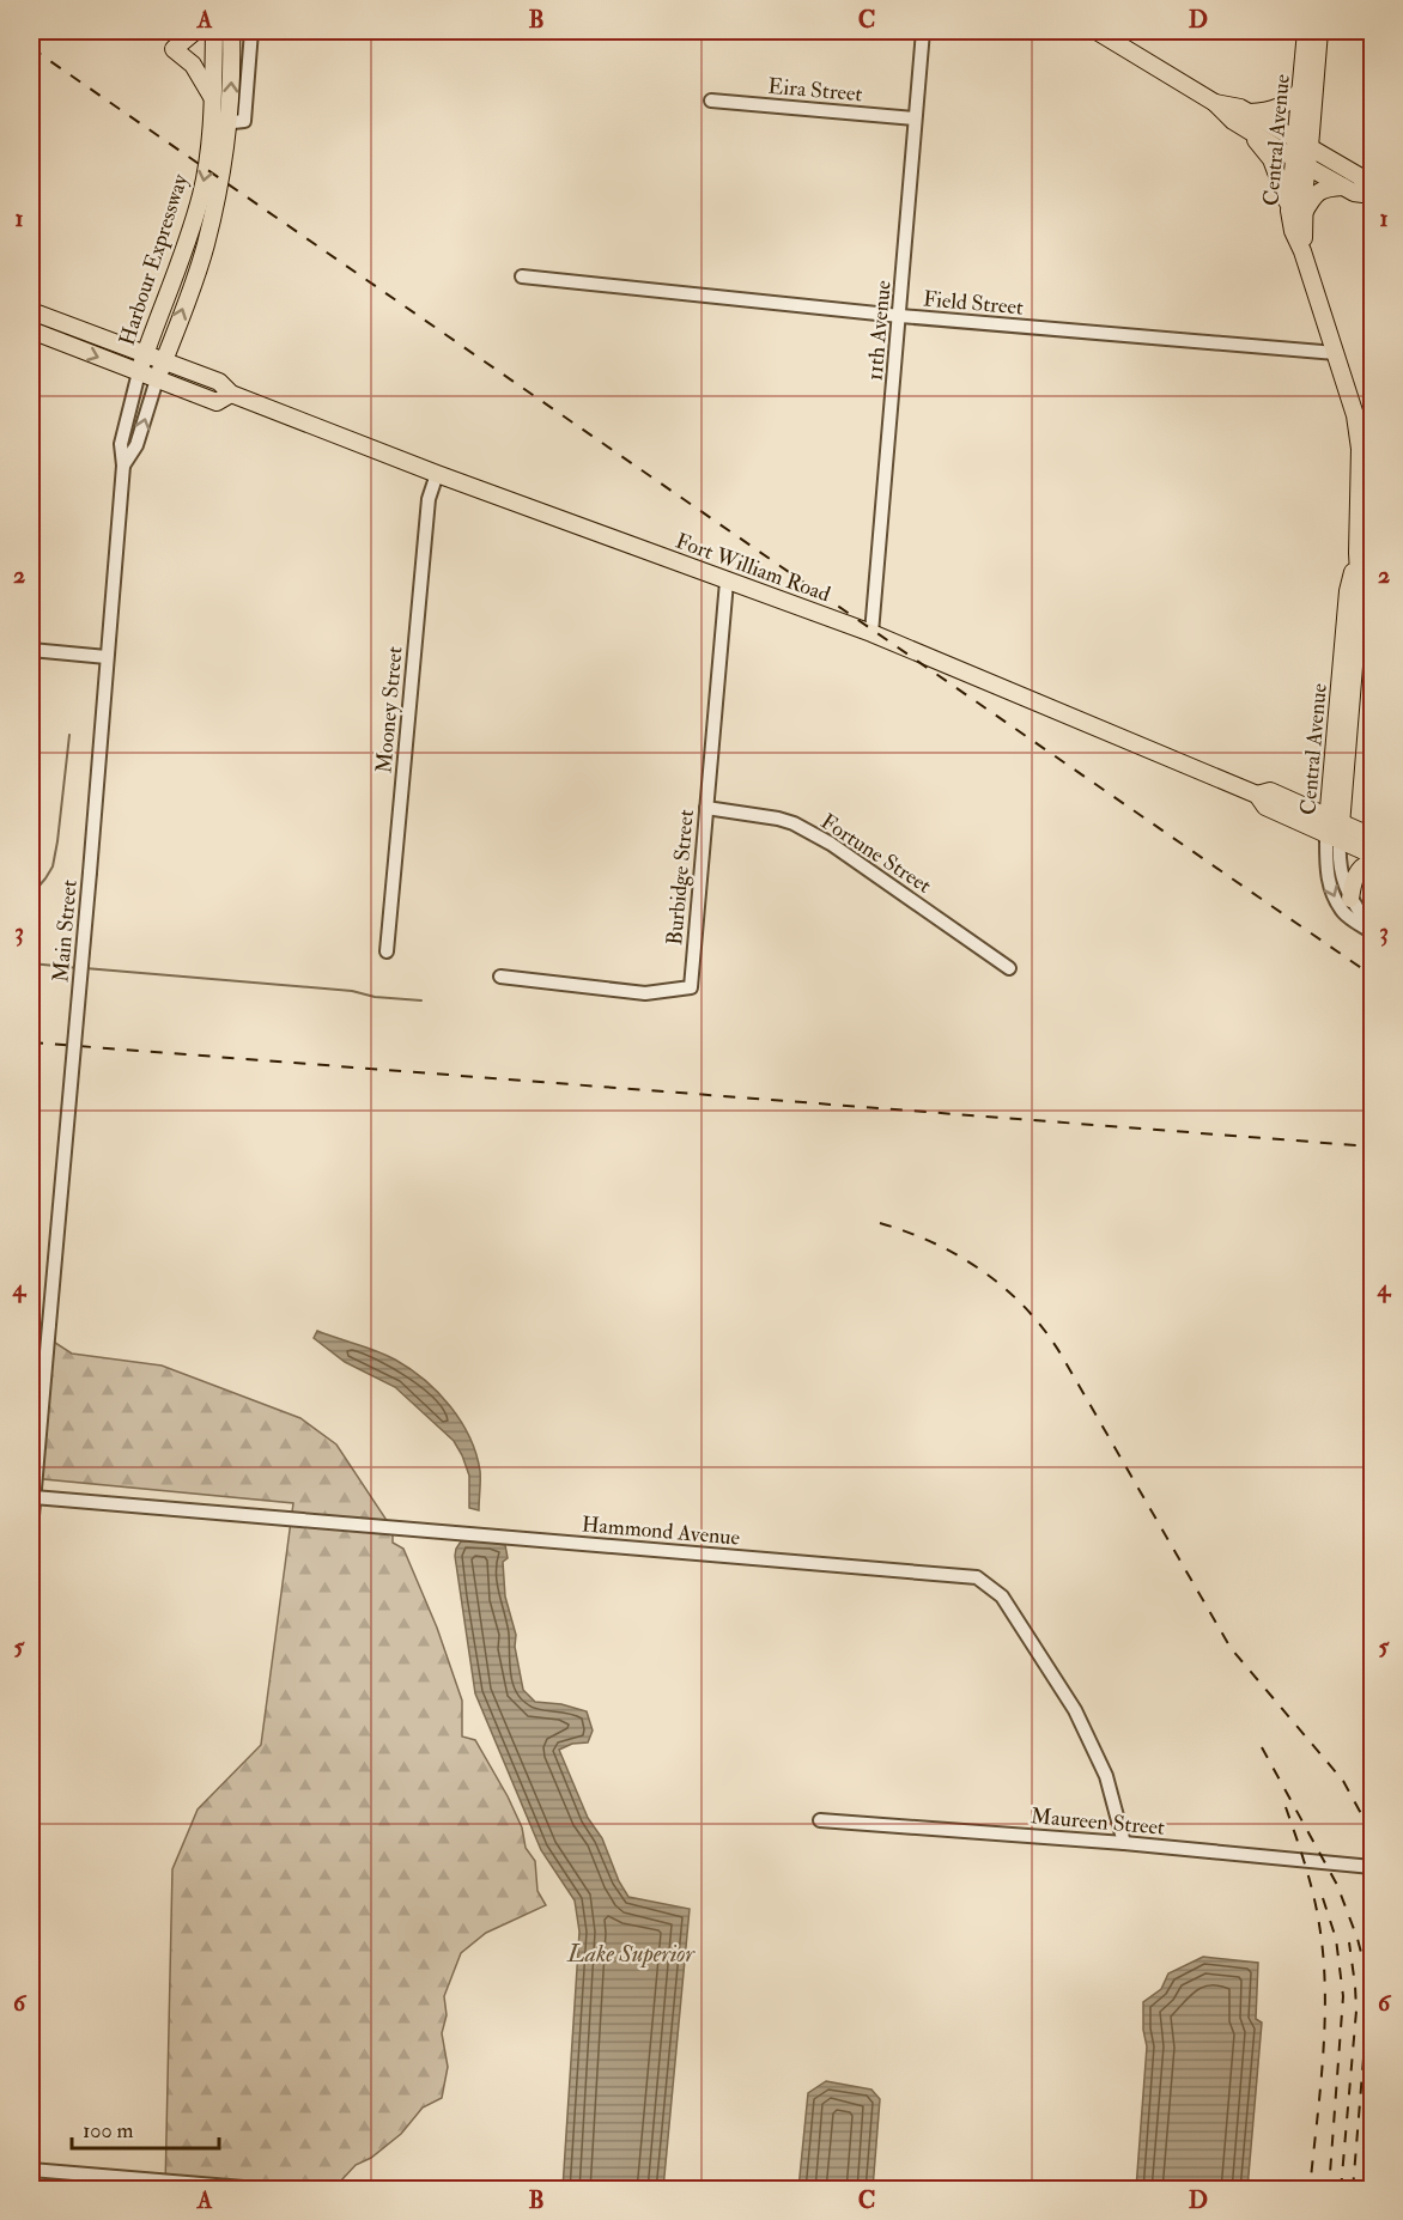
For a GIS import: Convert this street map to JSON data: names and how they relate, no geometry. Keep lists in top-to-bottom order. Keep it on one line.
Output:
{"streets":{"main road":["Central Avenue","Harbour Expressway","Fort William Road"],"street":["Eira Street","Field Street","11th Avenue","Mooney Street","Fortune Street","Burbidge Street","Main Street","Hammond Avenue","Maureen Street"]},"crossings":[["Eira Street","11th Avenue"],["Central Avenue","Field Street"],["Central Avenue","Fort William Road"],["Harbour Expressway","Fort William Road"],["Harbour Expressway","Main Street"],["Field Street","11th Avenue"],["11th Avenue","Fort William Road"],["Fort William Road","Mooney Street"],["Fort William Road","Burbidge Street"],["Fort William Road","Main Street"],["Fortune Street","Burbidge Street"],["Main Street","Hammond Avenue"],["Hammond Avenue","Maureen Street"]],"water":["Lake Superior"],"scale_bar":"100 m","grid":{"columns":["A","B","C","D"],"rows":["1","2","3","4","5","6"]}}
